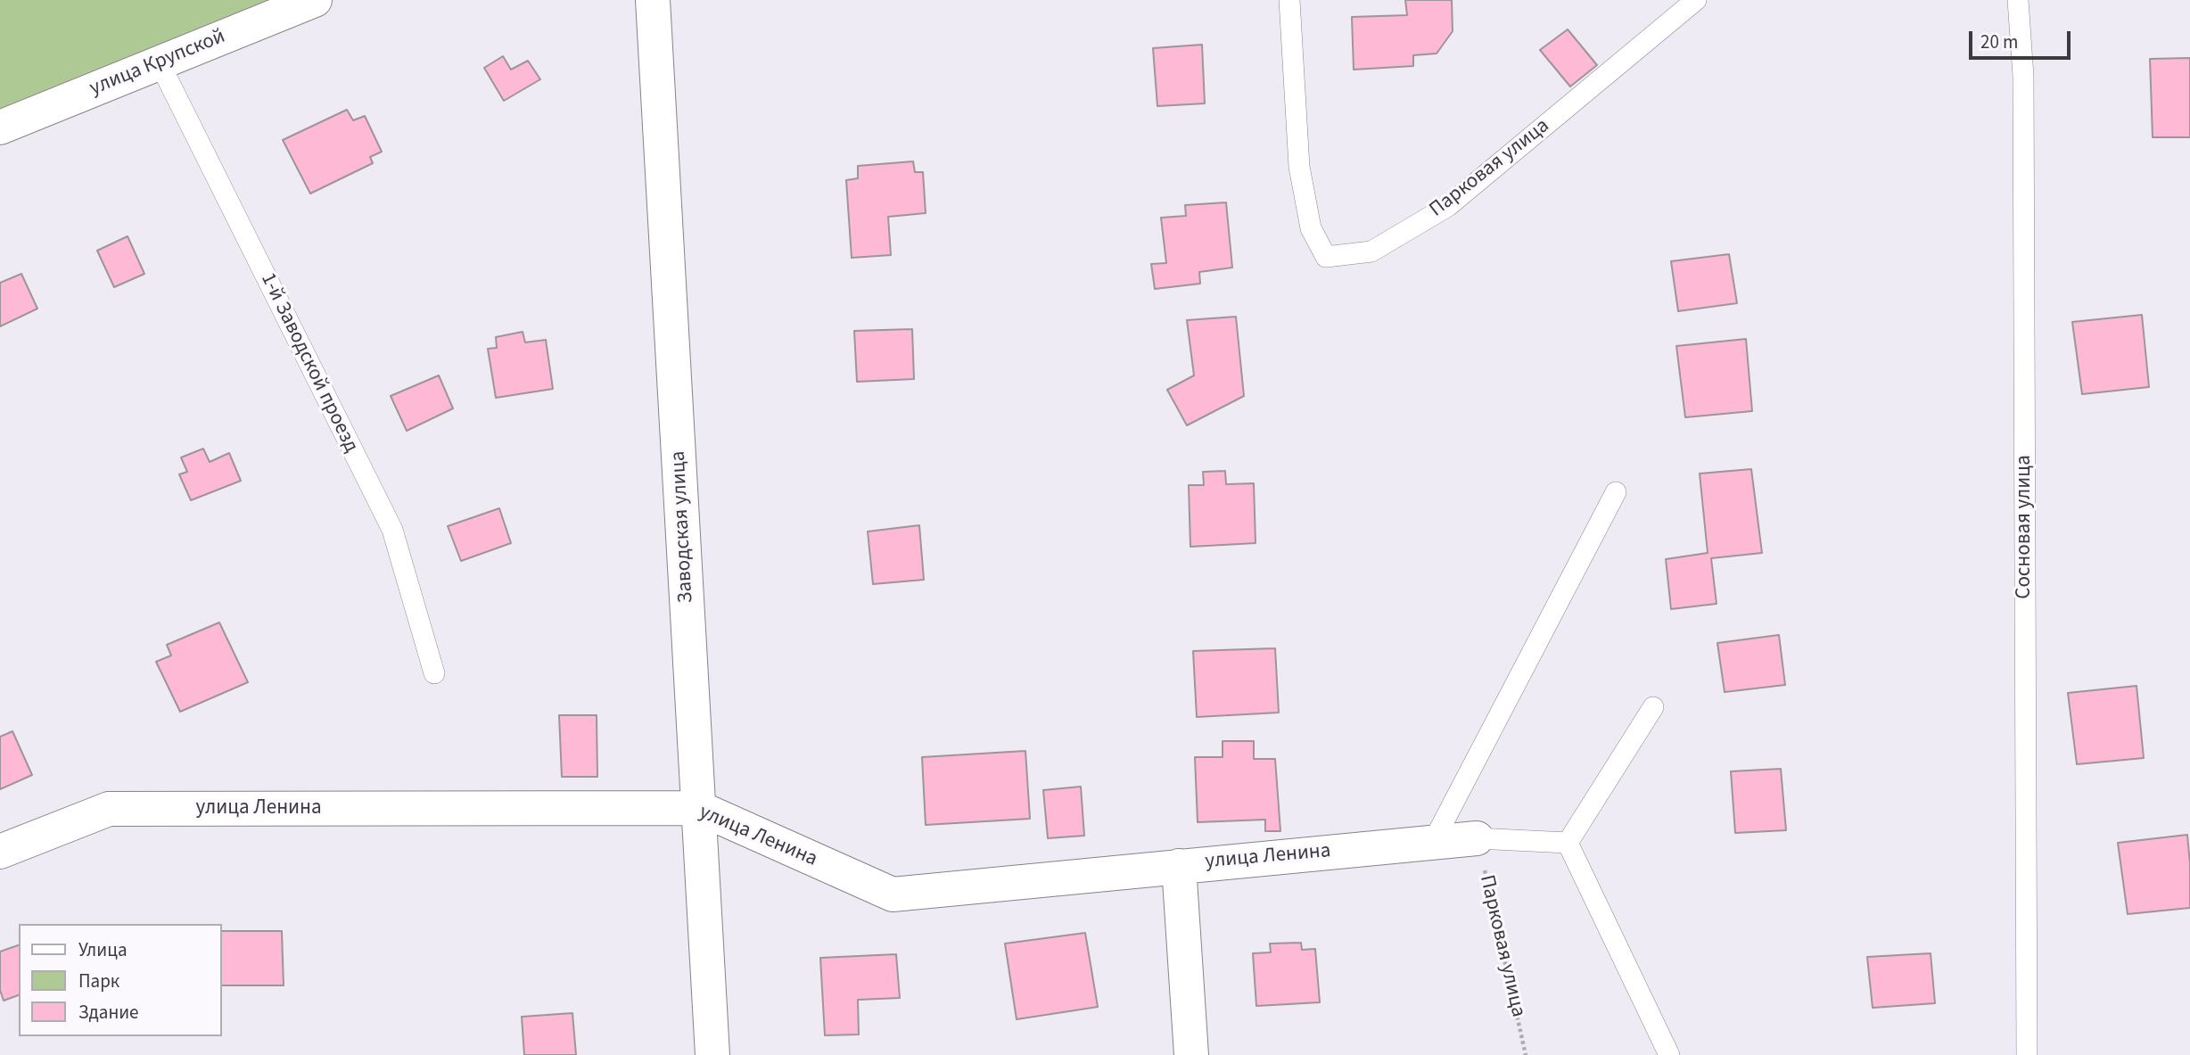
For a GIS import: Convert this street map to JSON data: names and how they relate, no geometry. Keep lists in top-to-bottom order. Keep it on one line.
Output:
{"streets":{"street":["улица Крупской","Заводская улица","улица Ленина"],"lane":["Парковая улица","1-й Заводской проезд","Сосновая улица"]},"crossings":[["улица Крупской","1-й Заводской проезд"],["Парковая улица","улица Ленина"],["Заводская улица","улица Ленина"]],"legend":["Улица","Парк","Здание"],"scale_bar":"20 m"}
